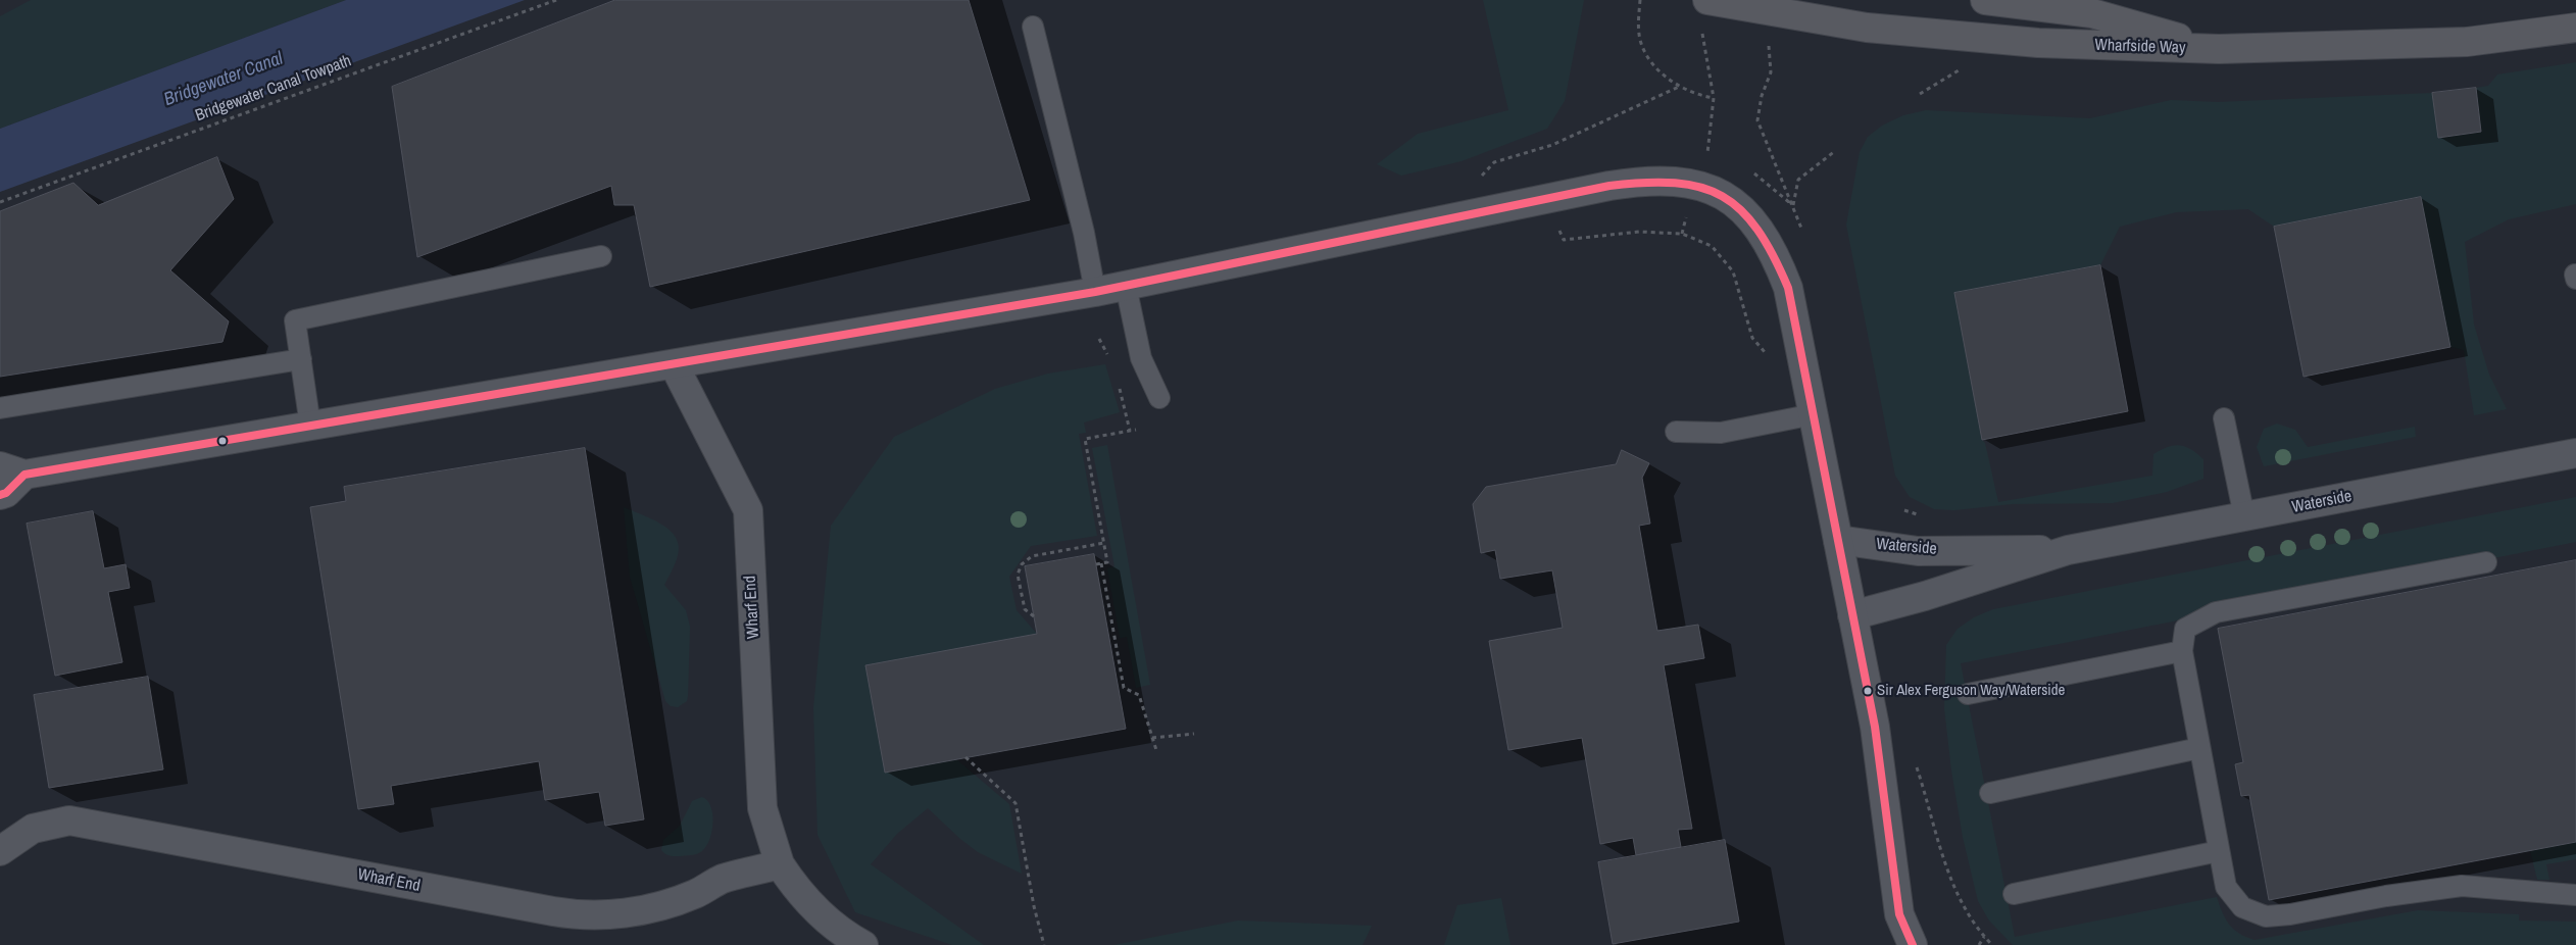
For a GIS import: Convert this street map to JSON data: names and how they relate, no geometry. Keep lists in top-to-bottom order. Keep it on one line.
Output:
{"streets":{"highway":["Wharfside Way"],"street":["Waterside","Wharf End"],"path":["Bridgewater Canal Towpath"]},"water":["Bridgewater Canal"],"places":["Sir Alex Ferguson Way/Waterside"]}
